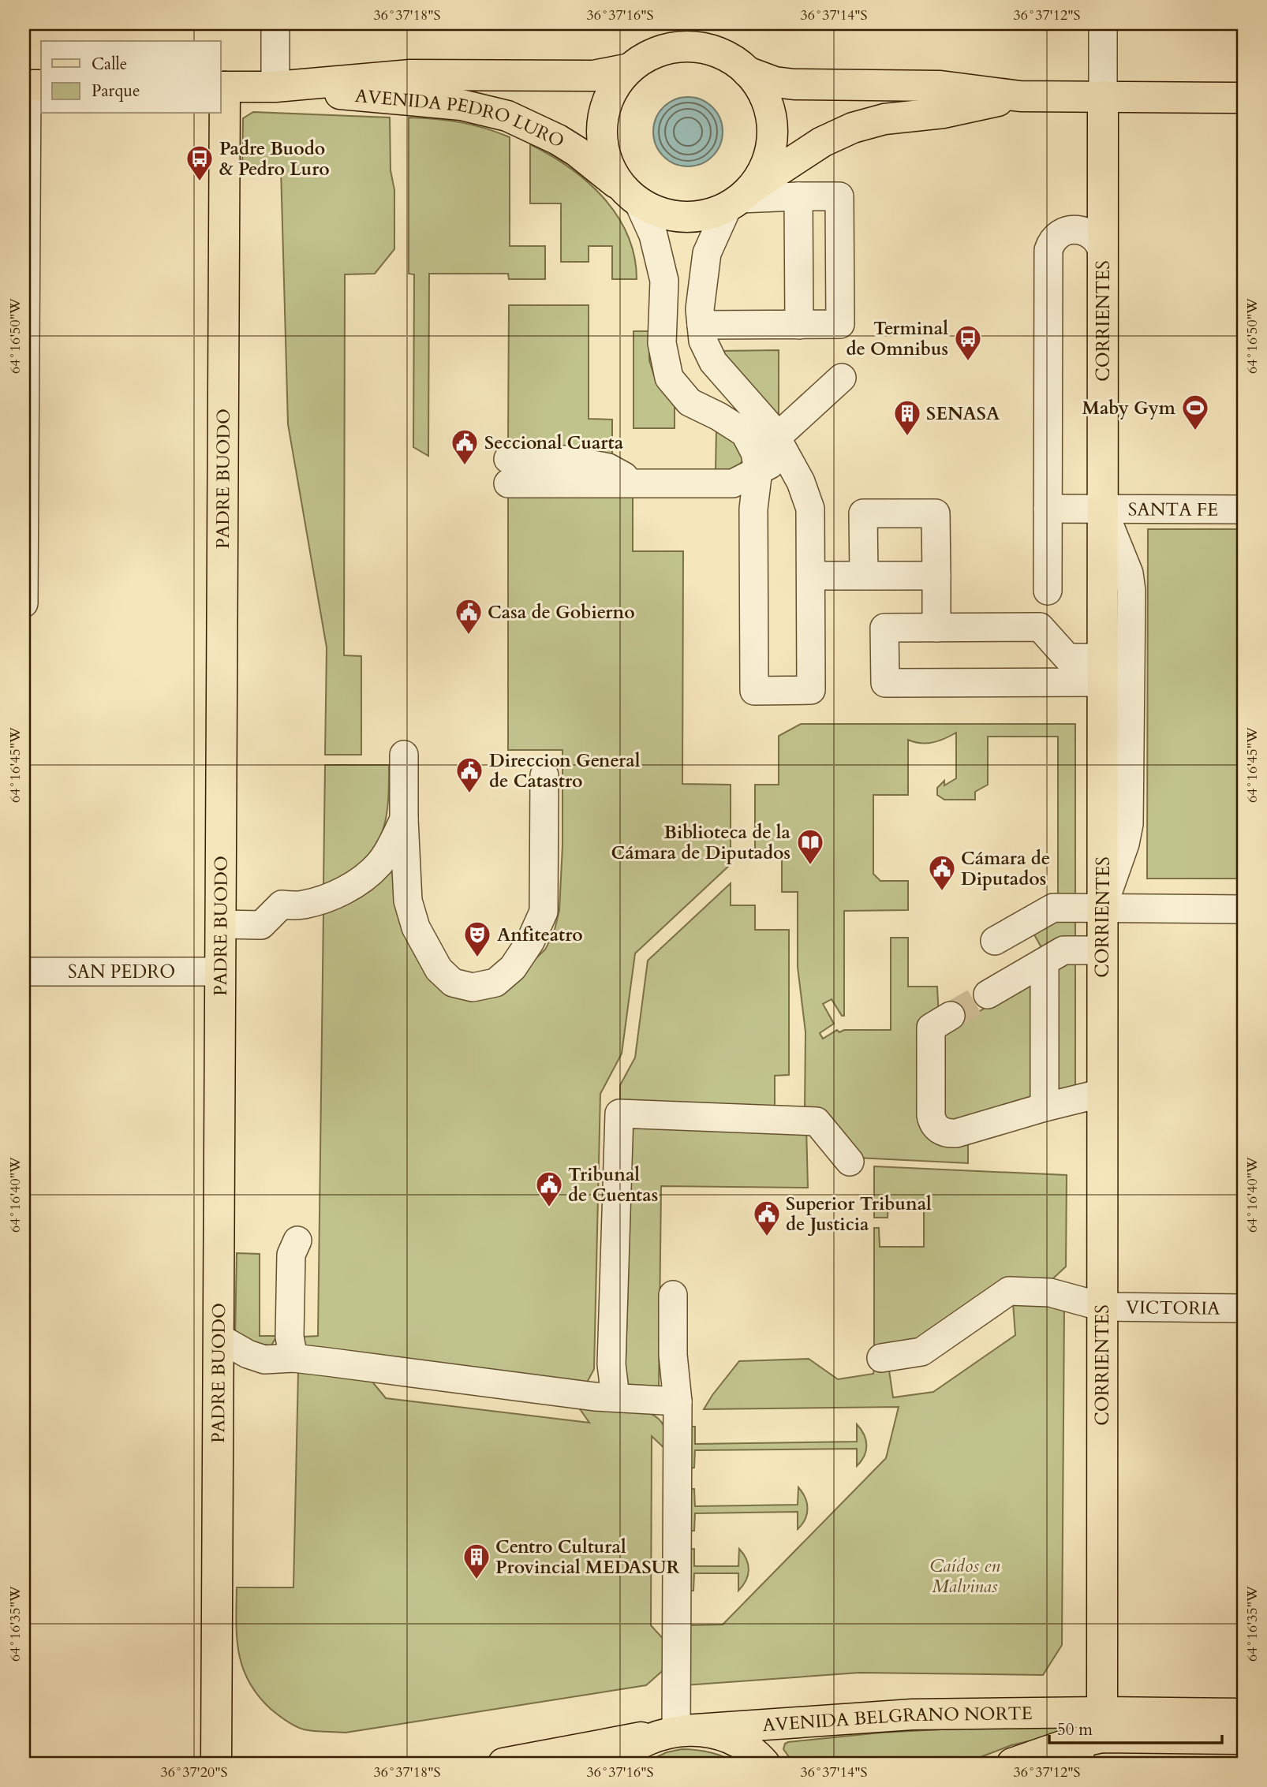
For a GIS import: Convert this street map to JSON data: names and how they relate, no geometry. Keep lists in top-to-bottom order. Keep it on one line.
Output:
{"streets":{"main road":["AVENIDA PEDRO LURO","CORRIENTES","PADRE BUODO","AVENIDA BELGRANO NORTE"],"street":["SANTA FE","SAN PEDRO","VICTORIA"]},"crossings":[["AVENIDA PEDRO LURO","PADRE BUODO"],["CORRIENTES","SANTA FE"],["CORRIENTES","VICTORIA"],["CORRIENTES","AVENIDA BELGRANO NORTE"],["PADRE BUODO","SAN PEDRO"]],"parks":["Caídos en Malvinas"],"places":{"bus stop":["Padre Buodo & Pedro Luro","Terminal de Omnibus"],"sports":["Maby Gym"],"building":["SENASA","Centro Cultural Provincial MEDASUR"],"public building":["Seccional Cuarta","Casa de Gobierno","Direccion General de Catastro","Cámara de Diputados","Tribunal de Cuentas","Superior Tribunal de Justicia"],"library":["Biblioteca de la Cámara de Diputados"],"theatre":["Anfiteatro"]},"legend":["Calle","Parque"],"scale_bar":"50 m","coordinates":["36°37'18\"S","36°37'16\"S","36°37'14\"S","36°37'12\"S","64°16'50\"W","64°16'45\"W","64°16'40\"W","64°16'35\"W","36°37'20\"S"]}
